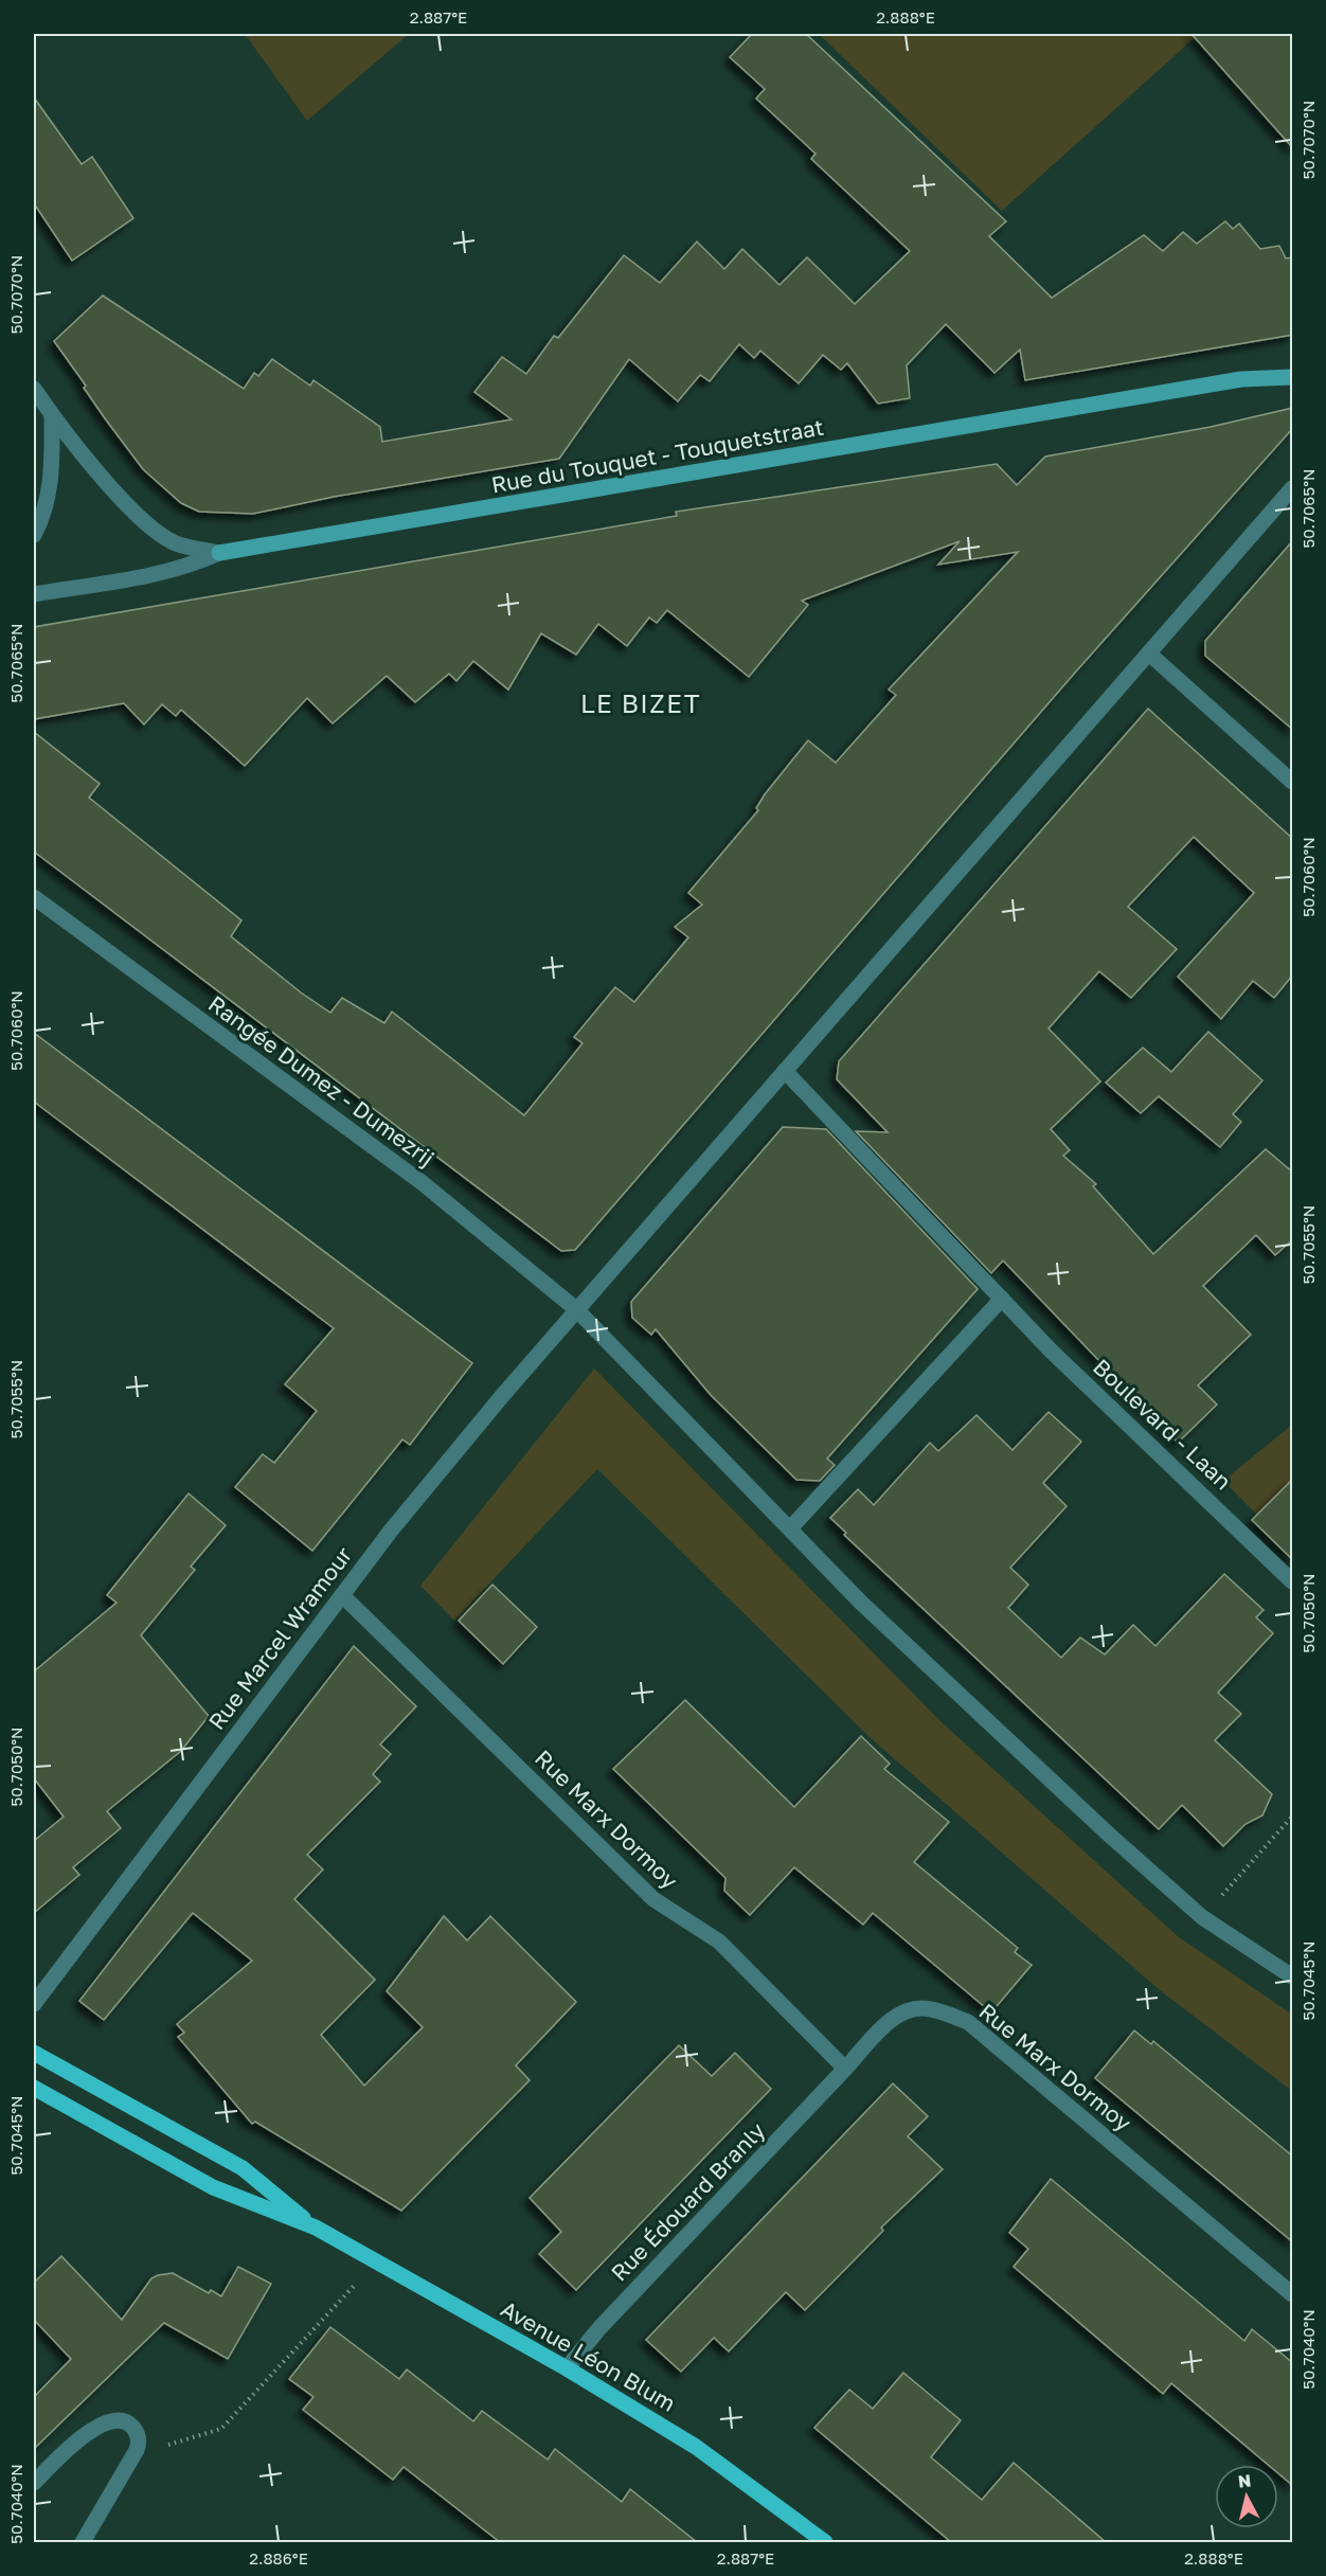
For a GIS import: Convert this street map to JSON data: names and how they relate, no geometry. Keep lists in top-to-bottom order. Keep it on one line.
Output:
{"streets":{"main road":["Rue du Touquet - Touquetstraat","Avenue Léon Blum"],"street":["Rangée Dumez - Dumezrij","Boulevard - Laan","Rue Marcel Wramour","Rue Marx Dormoy","Rue Édouard Branly"]},"crossings":[["Rangée Dumez - Dumezrij","Rue Marcel Wramour"],["Boulevard - Laan","Rue Marcel Wramour"],["Rue Marcel Wramour","Rue Marx Dormoy"],["Rue Marx Dormoy","Rue Édouard Branly"],["Rue Édouard Branly","Avenue Léon Blum"]],"districts":["LE BIZET"],"north":"top","coordinates":["2.887°E","2.888°E","50.7070°N","50.7065°N","50.7060°N","50.7055°N","50.7050°N","50.7045°N","50.7040°N","2.886°E"]}
